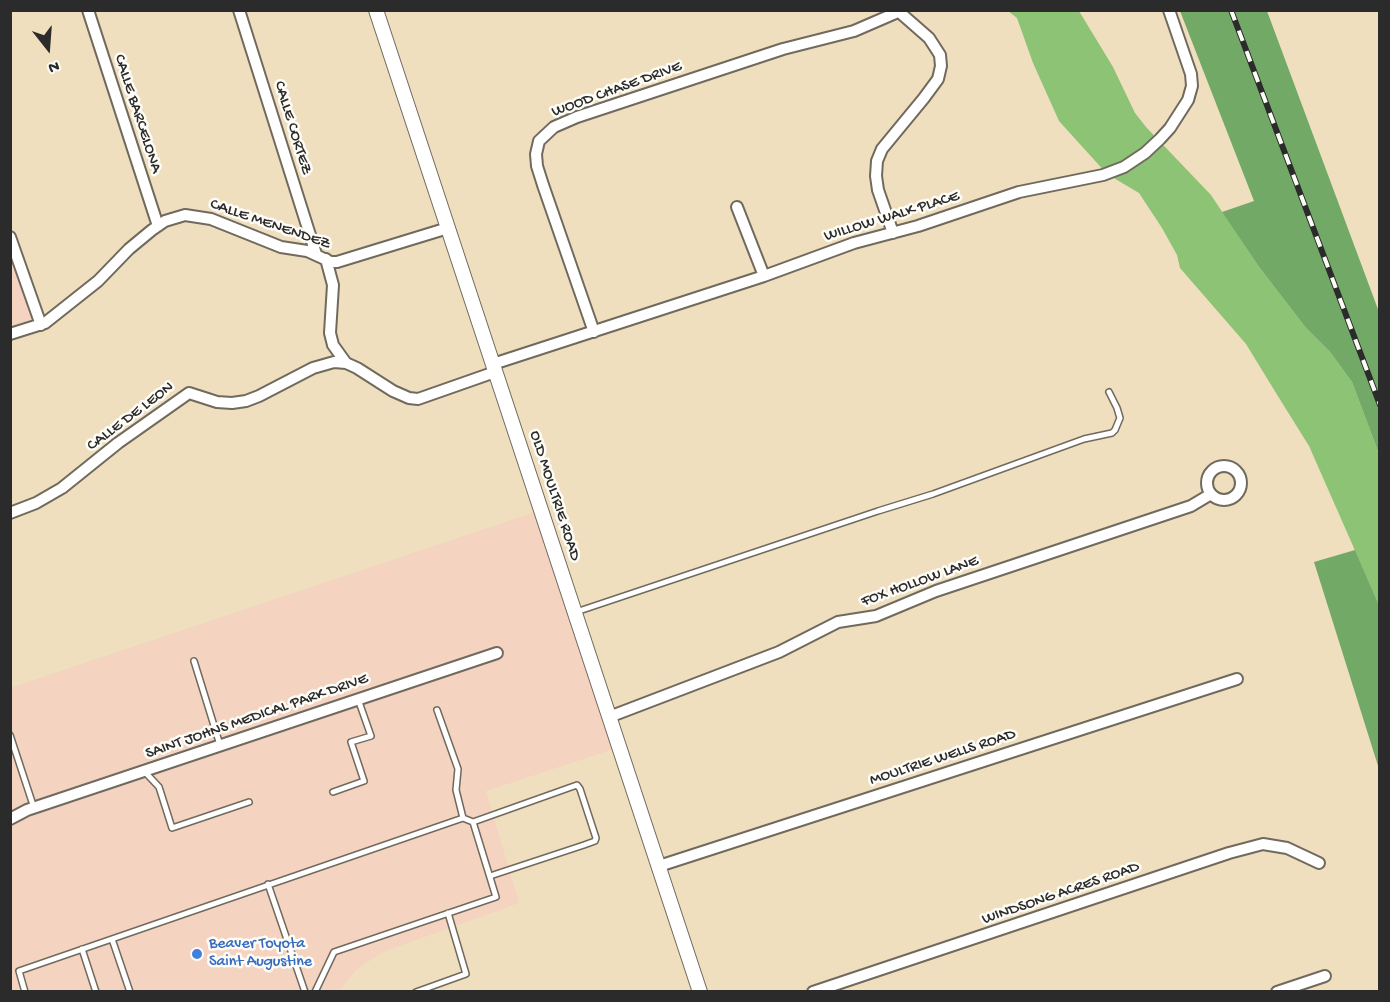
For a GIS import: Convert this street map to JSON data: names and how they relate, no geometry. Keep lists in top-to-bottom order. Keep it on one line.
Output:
{"streets":{"main road":["OLD MOULTRIE ROAD"],"street":["WOOD CHASE DRIVE","CALLE BARCELONA","CALLE CORTEZ","WILLOW WALK PLACE","CALLE MENENDEZ","CALLE DE LEON","FOX HOLLOW LANE","SAINT JOHNS MEDICAL PARK DRIVE","MOULTRIE WELLS ROAD","WINDSONG ACRES ROAD"]},"crossings":[["WOOD CHASE DRIVE","WILLOW WALK PLACE"],["CALLE BARCELONA","CALLE MENENDEZ"],["CALLE CORTEZ","CALLE MENENDEZ"],["WILLOW WALK PLACE","OLD MOULTRIE ROAD"],["CALLE MENENDEZ","OLD MOULTRIE ROAD"],["OLD MOULTRIE ROAD","FOX HOLLOW LANE"],["OLD MOULTRIE ROAD","MOULTRIE WELLS ROAD"]],"places":["Beaver Toyota Saint Augustine"],"north":"bottom"}
